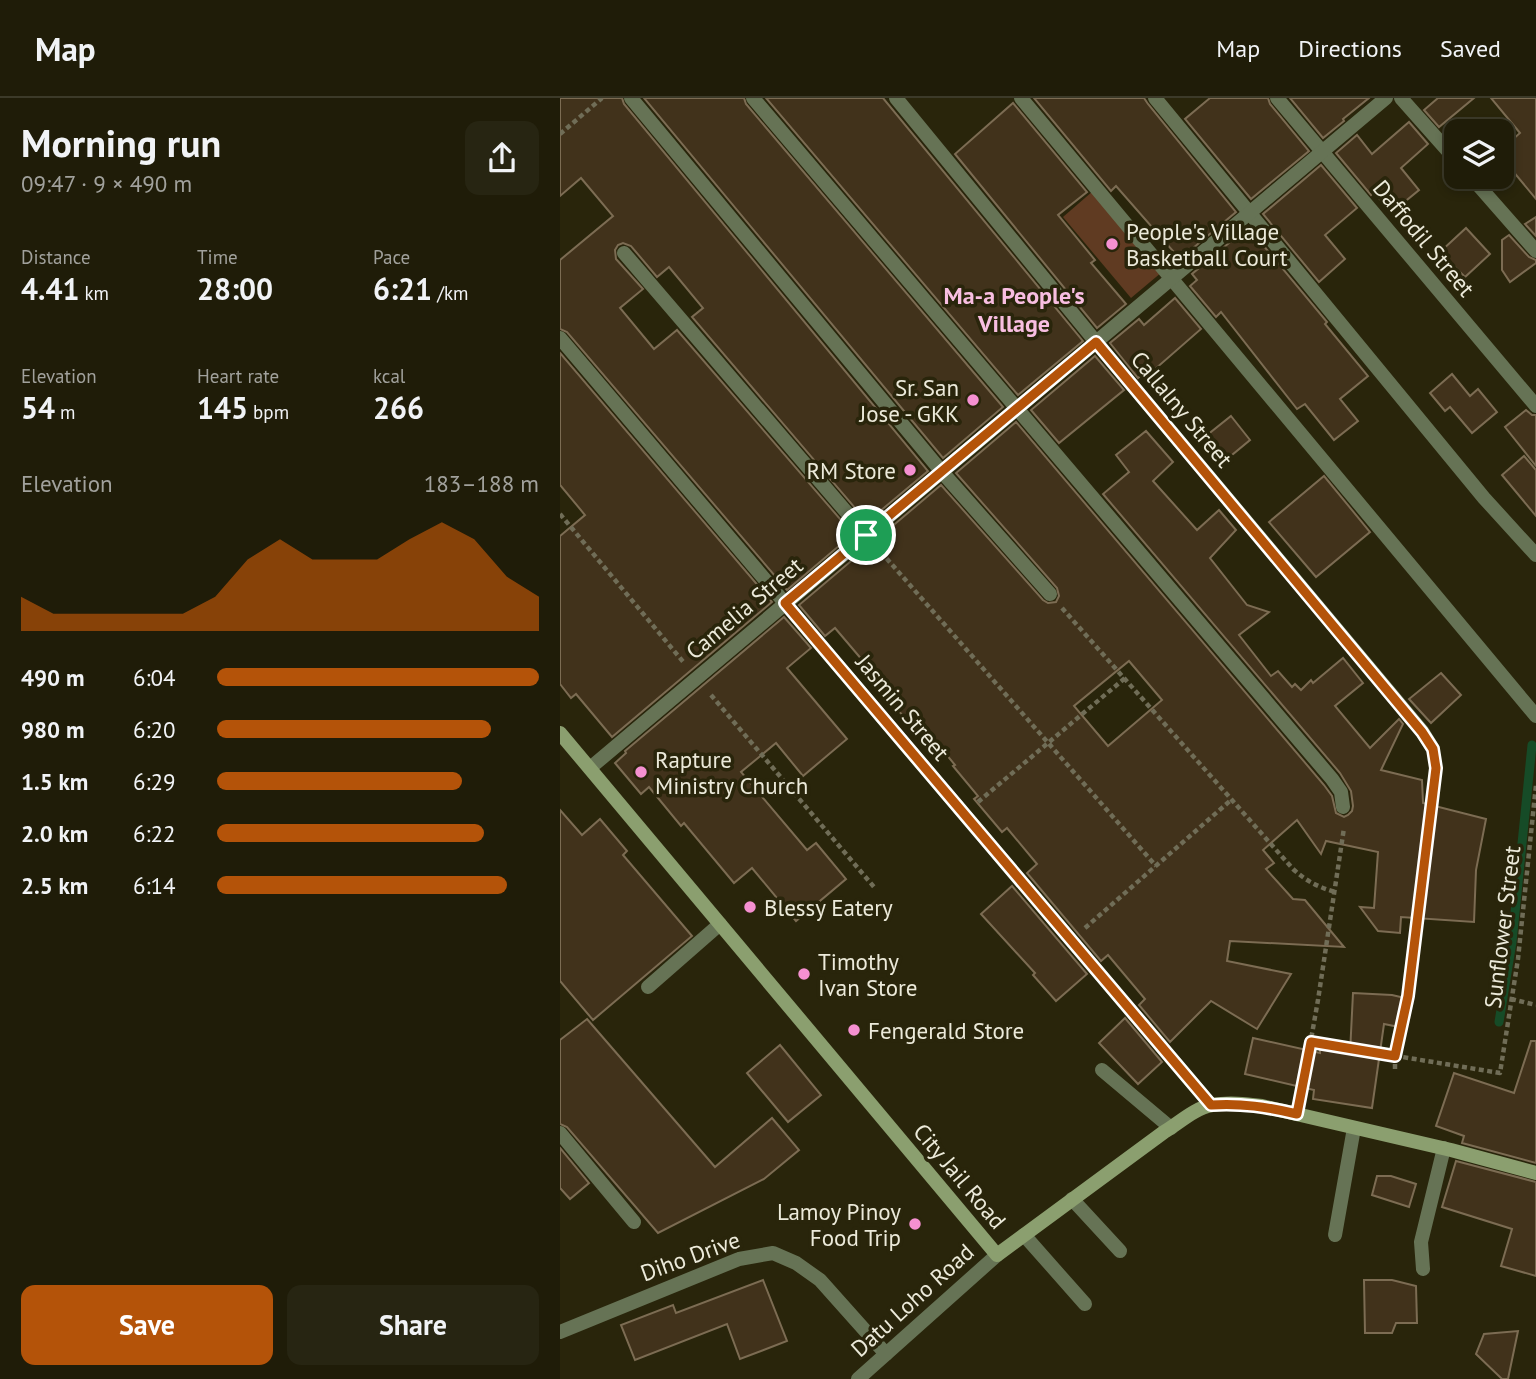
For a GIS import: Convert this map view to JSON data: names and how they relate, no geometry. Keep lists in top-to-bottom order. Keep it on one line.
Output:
{"streets":{"street":["Daffodil Street","Callalny Street","Camelia Street","Jasmin Street","City Jail Road","Diho Drive","Datu Loho Road"],"path":["Sunflower Street"]},"crossings":[["Daffodil Street","Camelia Street"],["Callalny Street","Camelia Street"],["Camelia Street","Jasmin Street"],["Camelia Street","City Jail Road"],["Jasmin Street","City Jail Road"],["City Jail Road","Datu Loho Road"],["Diho Drive","Datu Loho Road"]],"districts":["Ma-a People's Village"],"places":["People's Village Basketball Court","Sr. San Jose - GKK","RM Store","Rapture Ministry Church","Blessy Eatery","Timothy Ivan Store","Fengerald Store","Lamoy Pinoy Food Trip"],"page":{"header":"Map","nav":["Map","Directions","Saved"],"heading":["Morning run","09:47 · 9 × 490 m"],"stats":[["Distance","4.41 km"],["Time","28:00"],["Pace","6:21 /km"],["Elevation","54 m"],["Heart rate","145 bpm"],["kcal","266"]],"chart":["Elevation","183–188 m"],"list":[{"name":"490 m","note":"6:04"},{"name":"980 m","note":"6:20"},{"name":"1.5 km","note":"6:29"},{"name":"2.0 km","note":"6:22"},{"name":"2.5 km","note":"6:14"}],"buttons":["Save","Share"]}}
